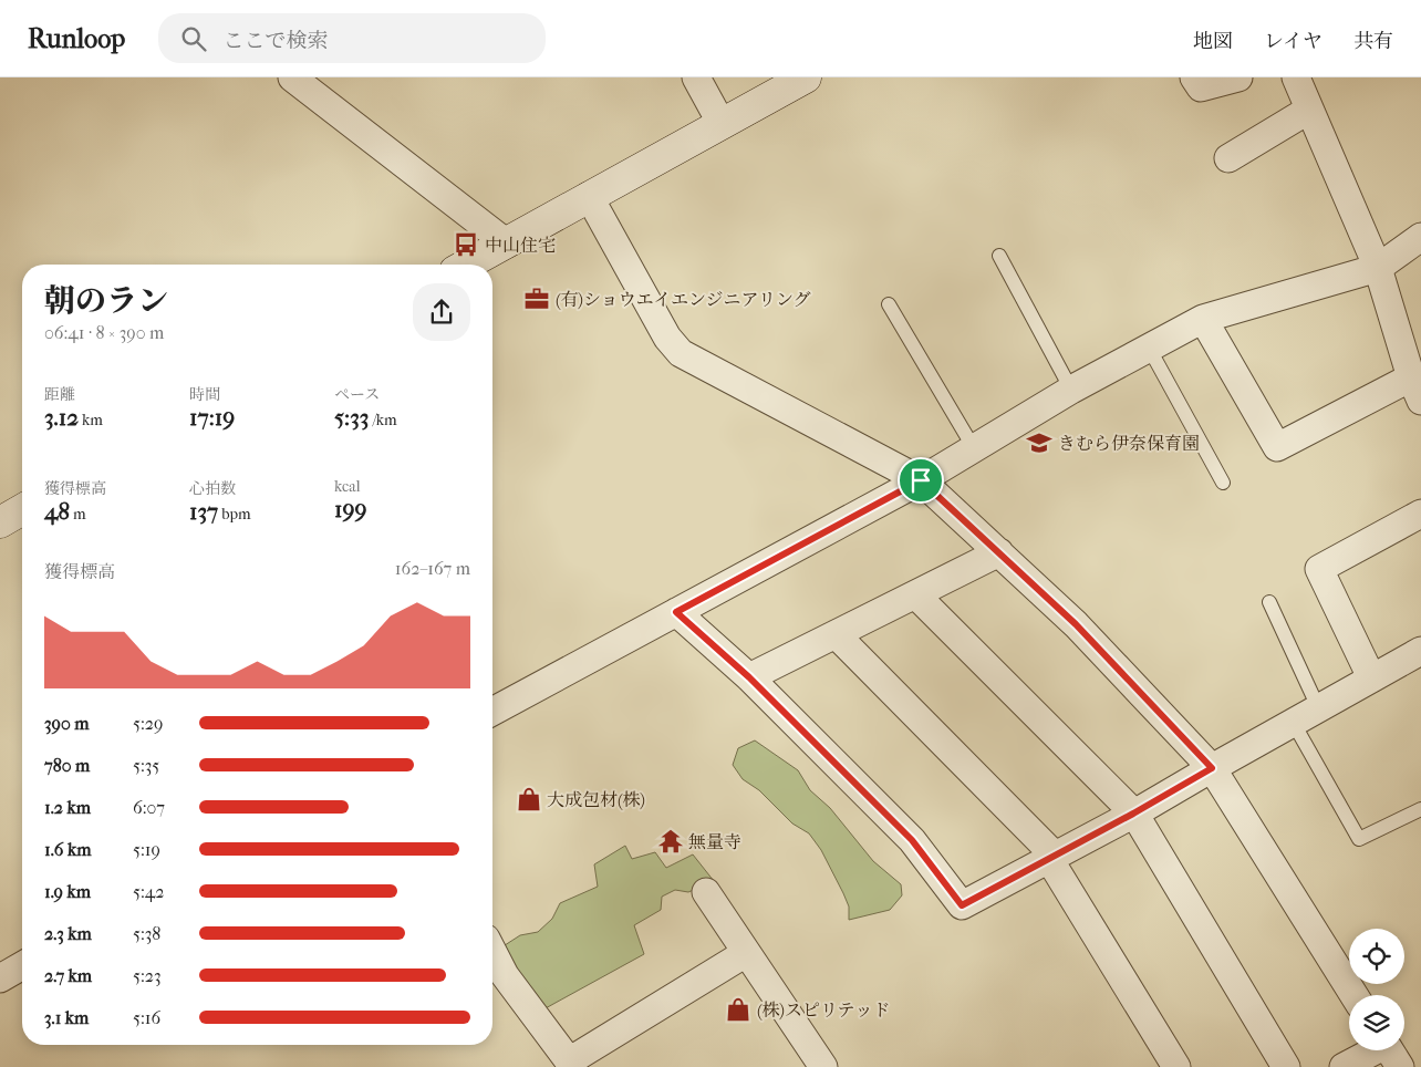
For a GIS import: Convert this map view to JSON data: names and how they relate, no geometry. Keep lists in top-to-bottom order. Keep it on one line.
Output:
{"places":{"bus stop":["中山住宅"],"office":["(有)ショウエイエンジニアリング"],"school or university":["きむら伊奈保育園"],"shop":["大成包材(株)","(株)スピリテッド"],"temple":["無量寺"]},"page":{"header":"Runloop","search":"ここで検索","nav":["地図","レイヤ","共有"],"heading":["朝のラン","06:41 · 8 × 390 m"],"stats":[["距離","3.12 km"],["時間","17:19"],["ペース","5:33 /km"],["獲得標高","48 m"],["心拍数","137 bpm"],["kcal","199"]],"chart":["獲得標高","162–167 m"],"list":[{"name":"390 m","note":"5:29"},{"name":"780 m","note":"5:35"},{"name":"1.2 km","note":"6:07"},{"name":"1.6 km","note":"5:19"},{"name":"1.9 km","note":"5:42"},{"name":"2.3 km","note":"5:38"},{"name":"2.7 km","note":"5:23"},{"name":"3.1 km","note":"5:16"}]}}
